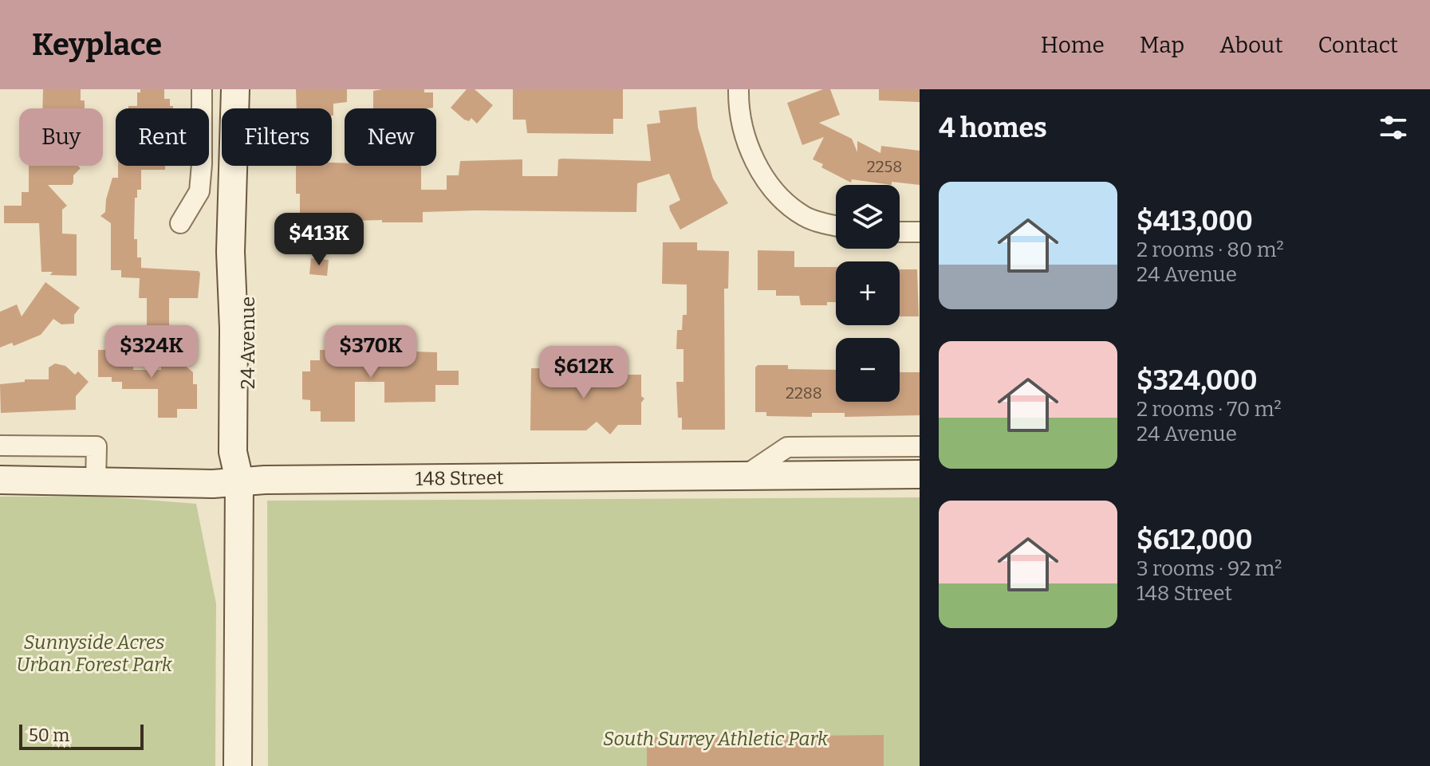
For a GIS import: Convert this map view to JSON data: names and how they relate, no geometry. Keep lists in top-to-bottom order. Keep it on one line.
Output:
{"streets":{"main road":["24 Avenue","148 Street"]},"crossings":[["24 Avenue","148 Street"]],"parks":["Sunnyside Acres Urban Forest Park","South Surrey Athletic Park"],"house_numbers":["2258","2288"],"scale_bar":"50 m","page":{"header":"Keyplace","nav":["Home","Map","About","Contact"],"heading":"4 homes","chip":["Buy","Rent","Filters","New"],"list":[{"name":"$413,000","note":"2 rooms · 80 m² · 24 Avenue"},{"name":"$324,000","note":"2 rooms · 70 m² · 24 Avenue"},{"name":"$612,000","note":"3 rooms · 92 m² · 148 Street"}],"map_buttons":["+","−"],"price":["$413K","$324K","$370K","$612K"],"scale":"50 m"}}
